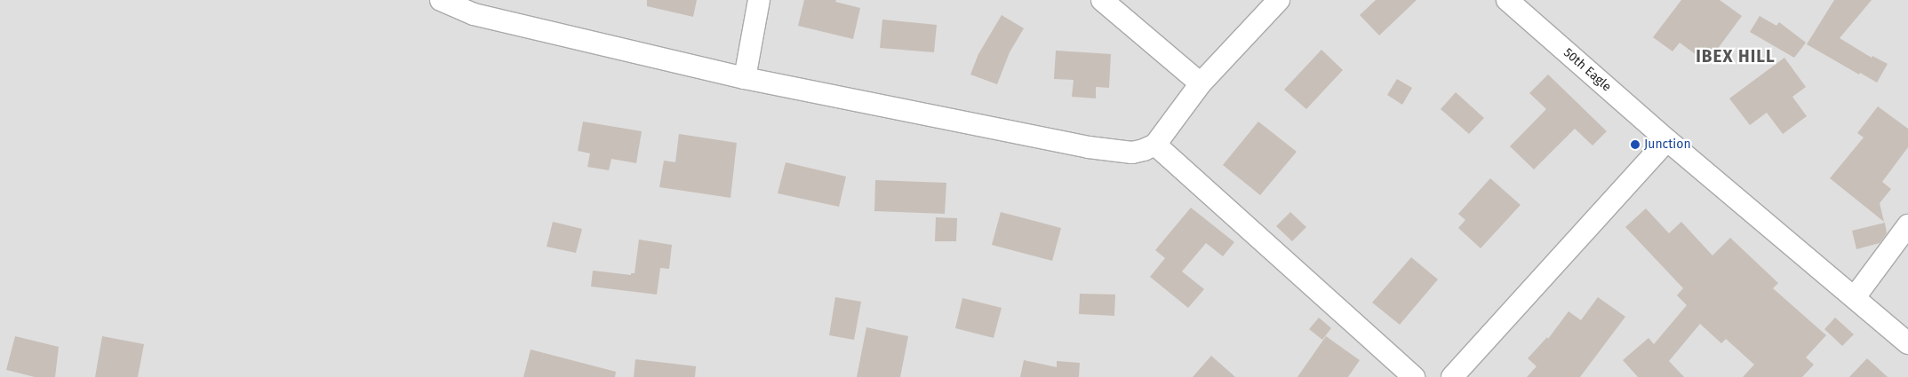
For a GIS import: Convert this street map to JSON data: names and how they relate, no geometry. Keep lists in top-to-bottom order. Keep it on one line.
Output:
{"streets":{"street":["50th Eagle"]},"districts":["IBEX HILL"],"places":["Junction"]}
